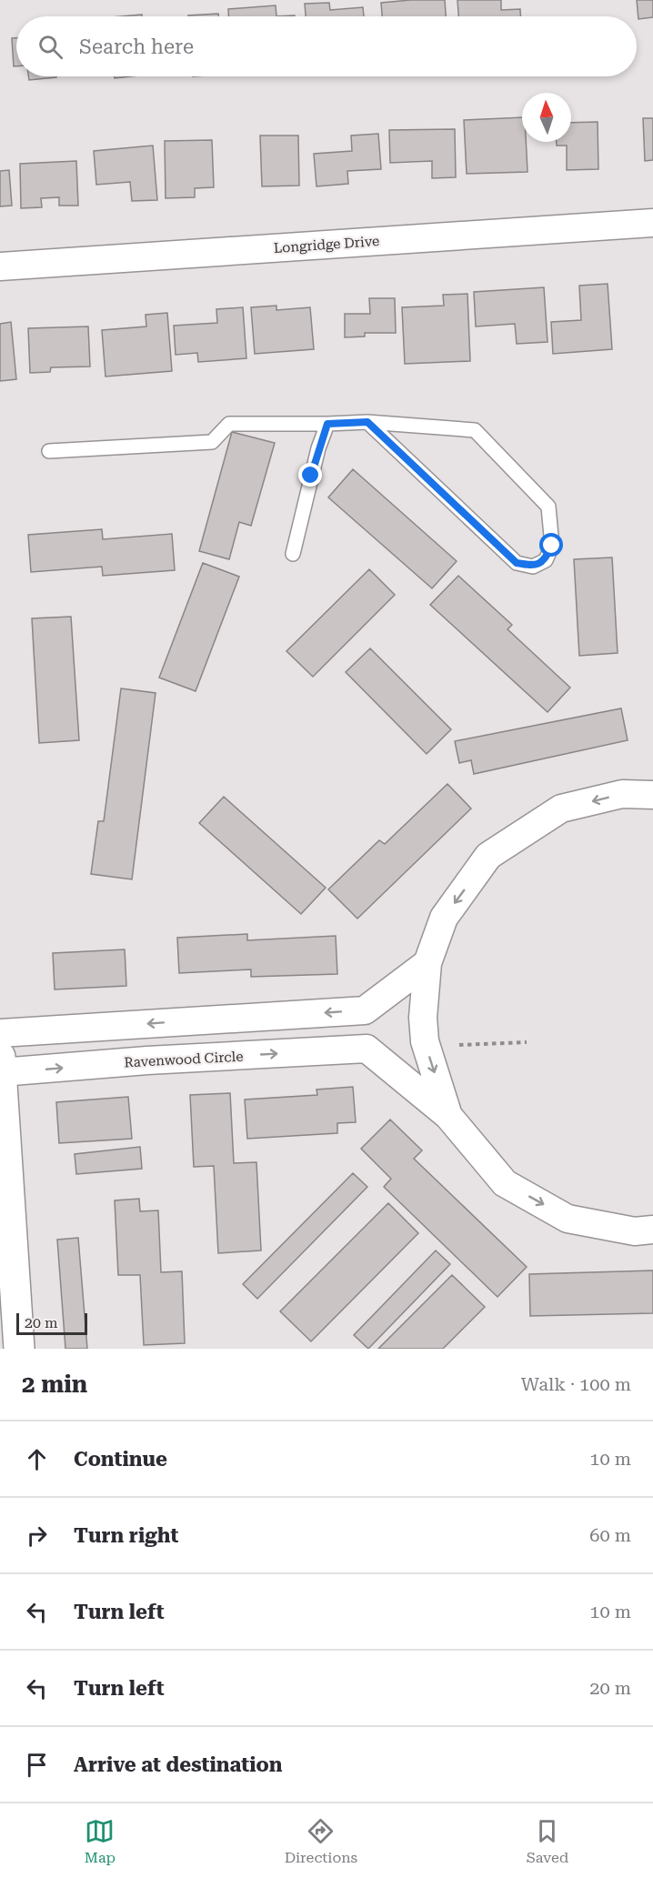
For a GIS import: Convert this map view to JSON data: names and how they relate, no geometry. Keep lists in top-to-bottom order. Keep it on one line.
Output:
{"streets":{"street":["Longridge Drive","Ravenwood Circle"]},"scale_bar":"20 m","north":"top","page":{"search":"Search here","scale":"20 m","heading":["2 min","Walk · 100 m"],"list":[["Continue","10 m"],["Turn right","60 m"],["Turn left","10 m"],["Turn left","20 m"],"Arrive at destination"],"nav":["Map","Directions","Saved"]}}
